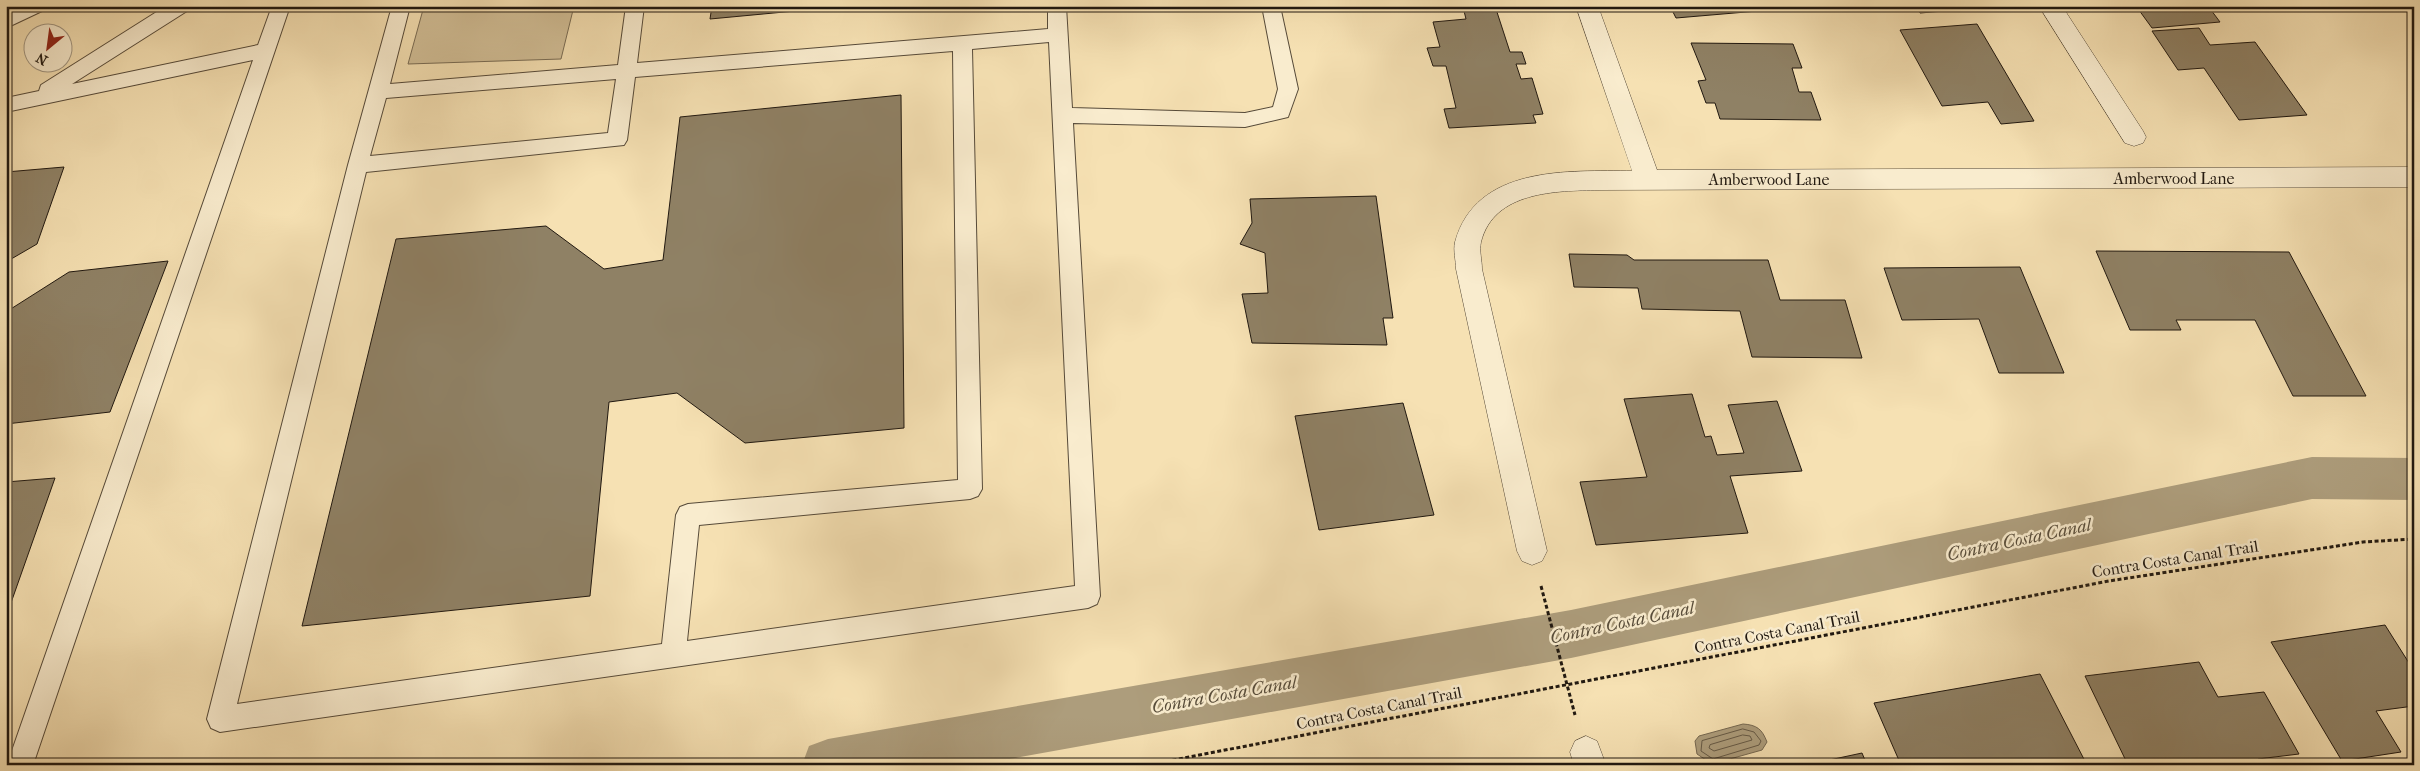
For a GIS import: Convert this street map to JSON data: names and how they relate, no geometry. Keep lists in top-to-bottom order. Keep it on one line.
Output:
{"streets":{"street":["Amberwood Lane"],"path":["Contra Costa Canal Trail"]},"water":["Contra Costa Canal"],"north":"bottom left"}
